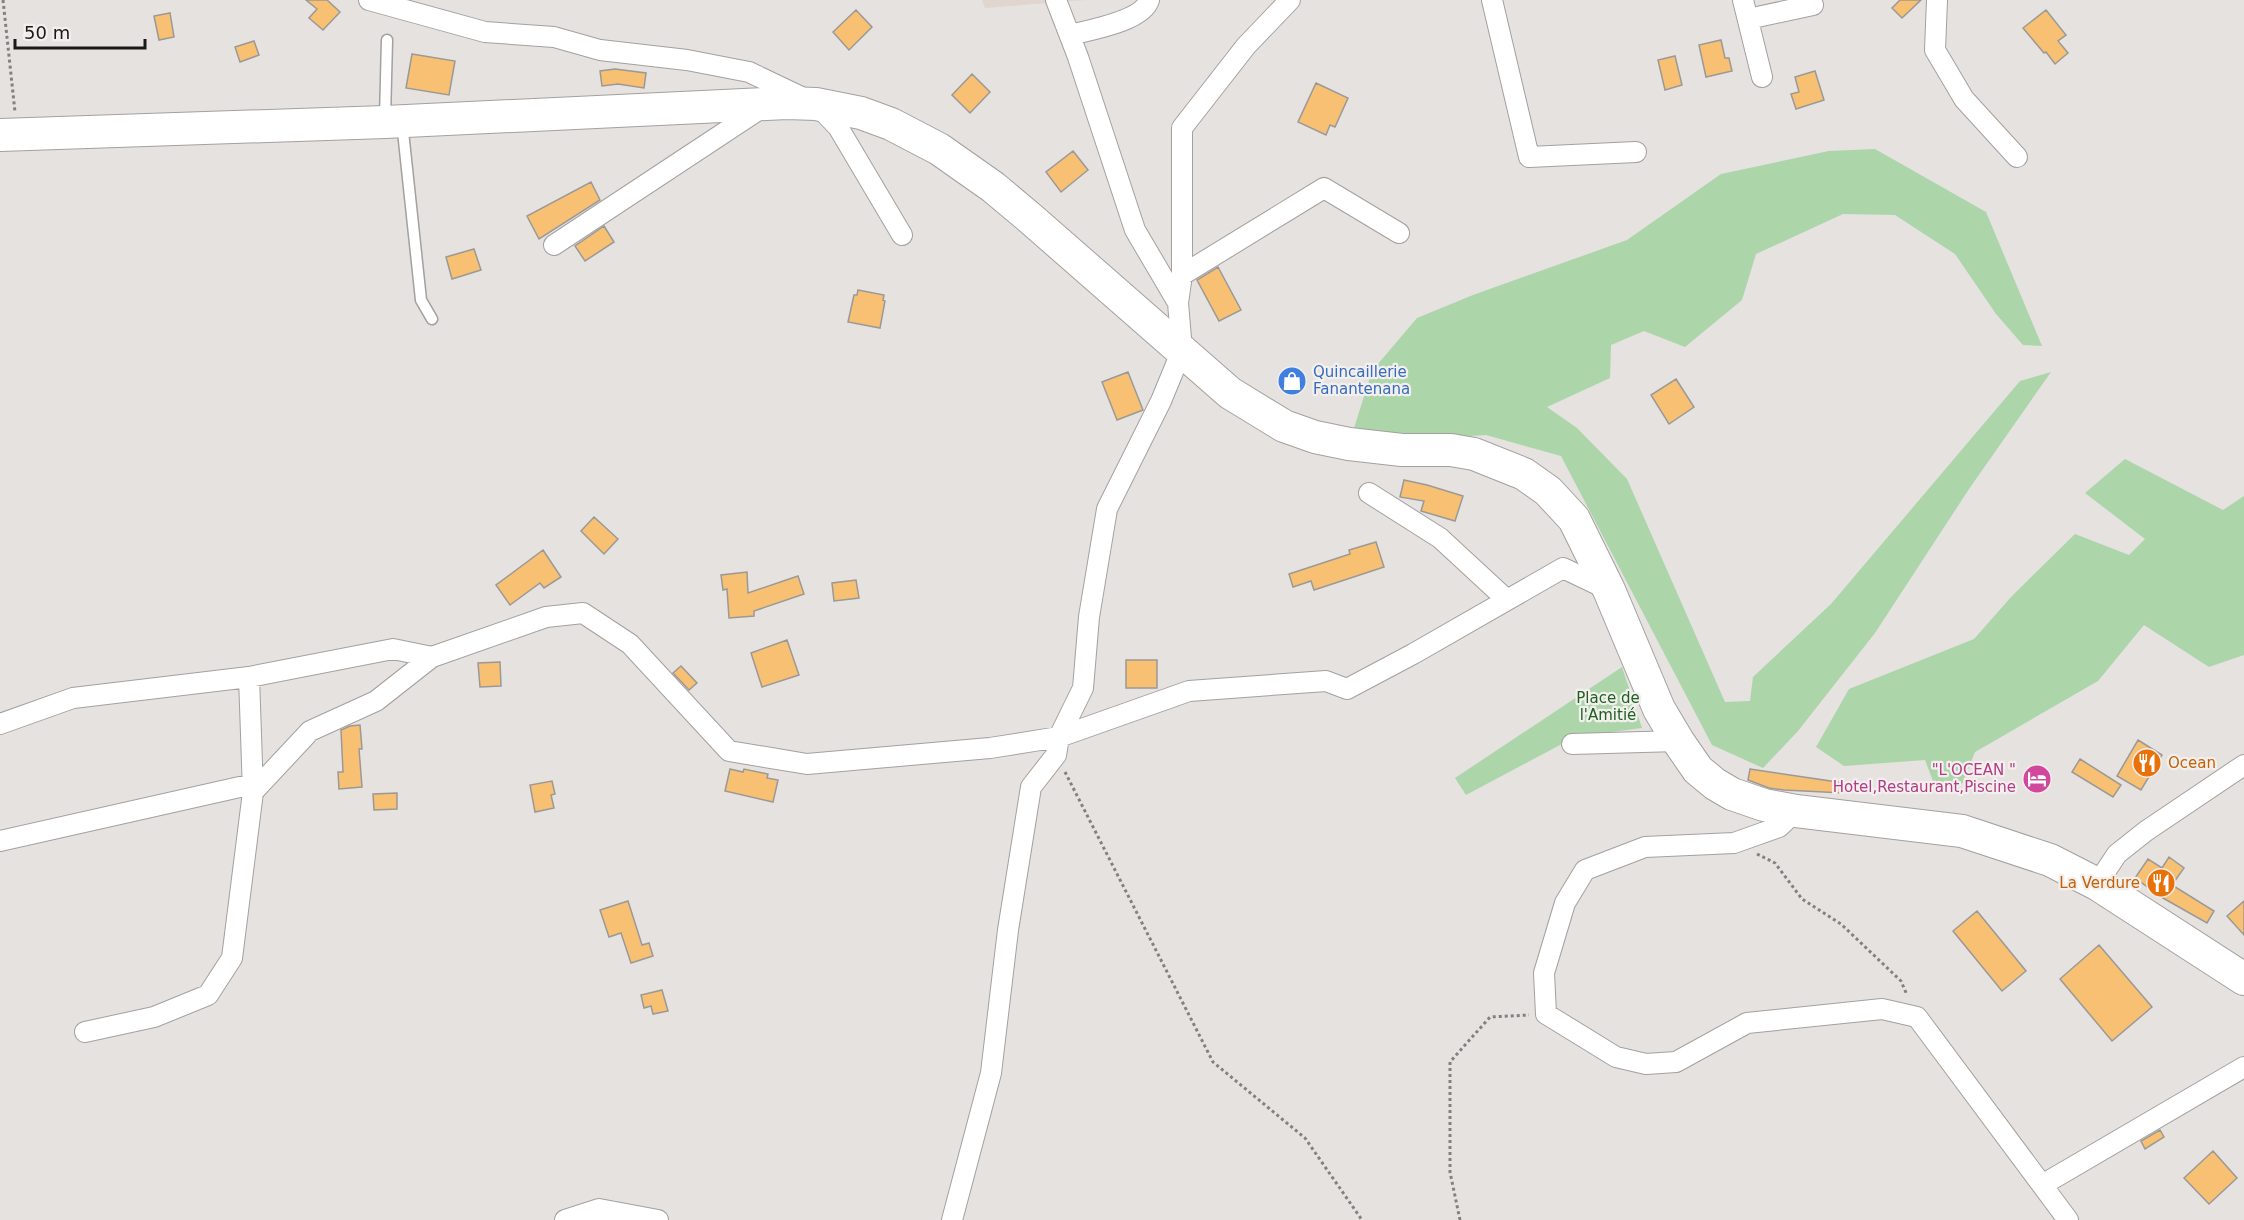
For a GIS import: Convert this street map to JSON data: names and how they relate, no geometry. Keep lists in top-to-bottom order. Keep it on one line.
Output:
{"parks":["Place de l'Amitié"],"places":{"shop":["Quincaillerie Fanantenana"],"restaurant":["Ocean","La Verdure"],"hotel":["\"L'OCEAN \" Hotel,Restaurant,Piscine"]},"scale_bar":"50 m"}
